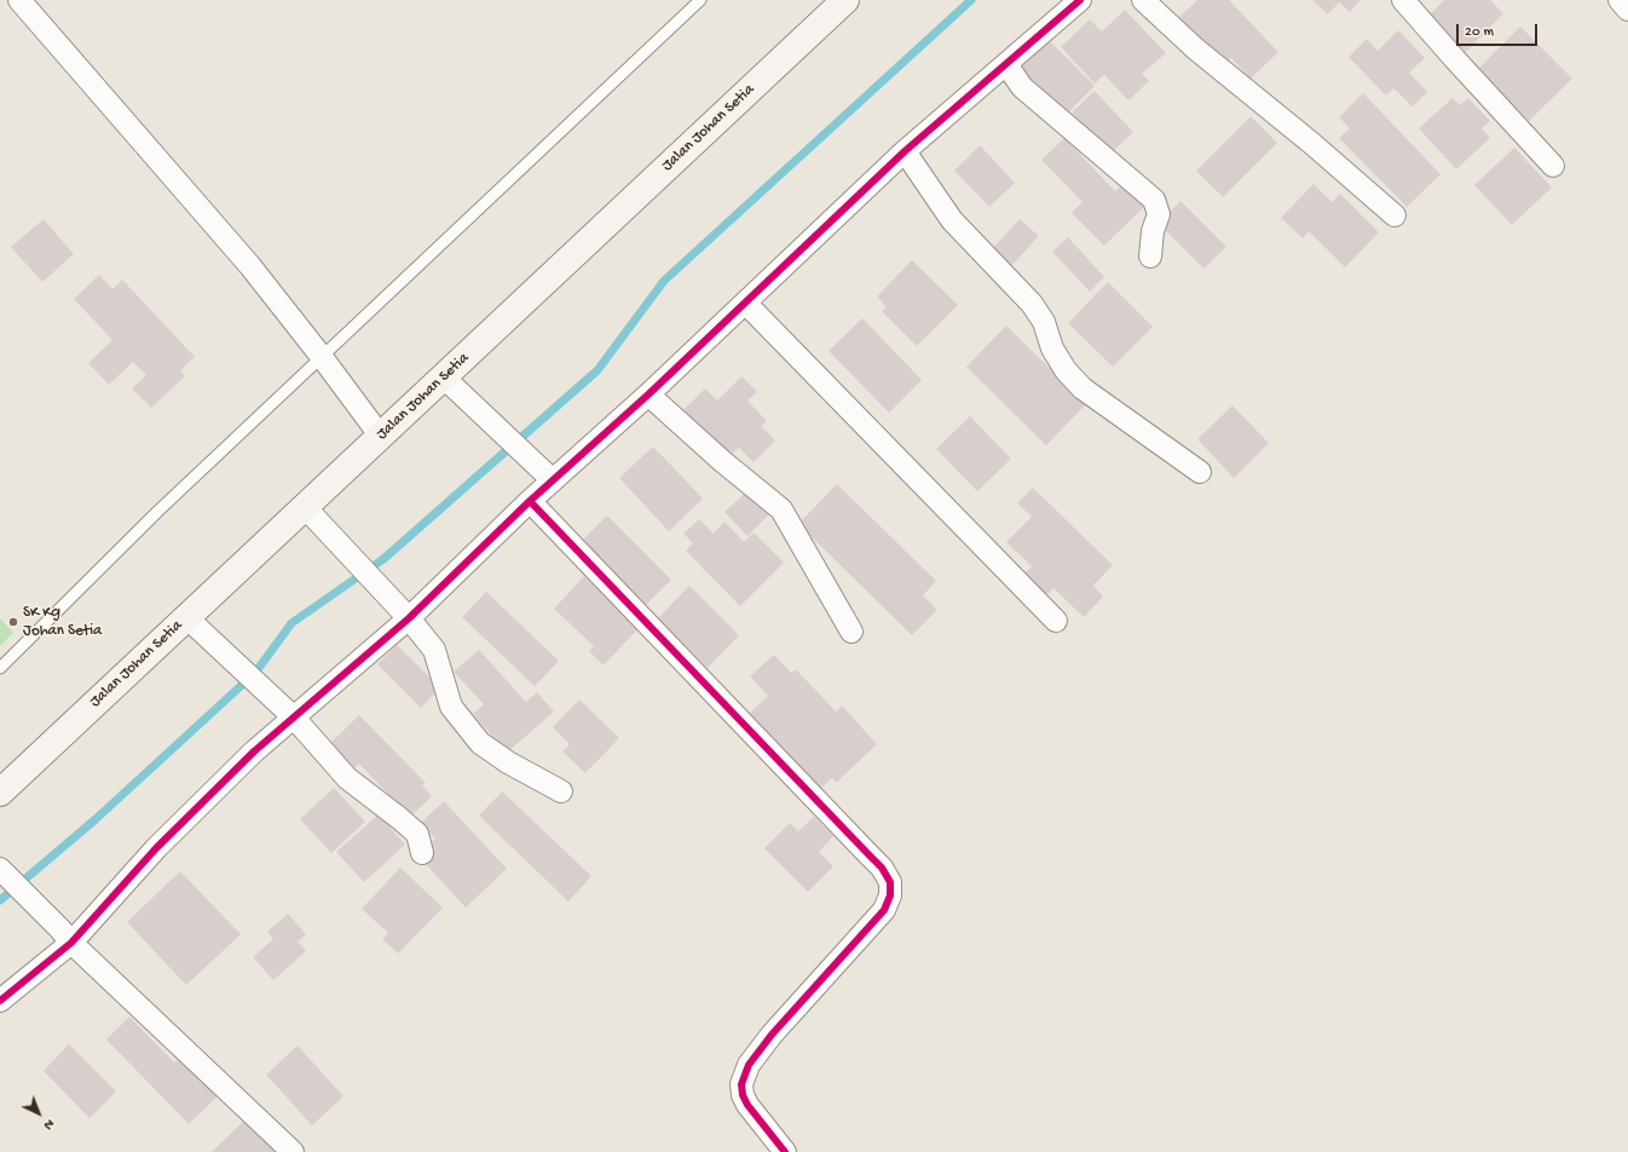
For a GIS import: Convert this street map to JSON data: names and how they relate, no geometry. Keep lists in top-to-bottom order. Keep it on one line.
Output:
{"streets":{"main road":["Jalan Johan Setia"]},"places":["SK Kg Johan Setia"],"scale_bar":"20 m","north":"bottom right"}
